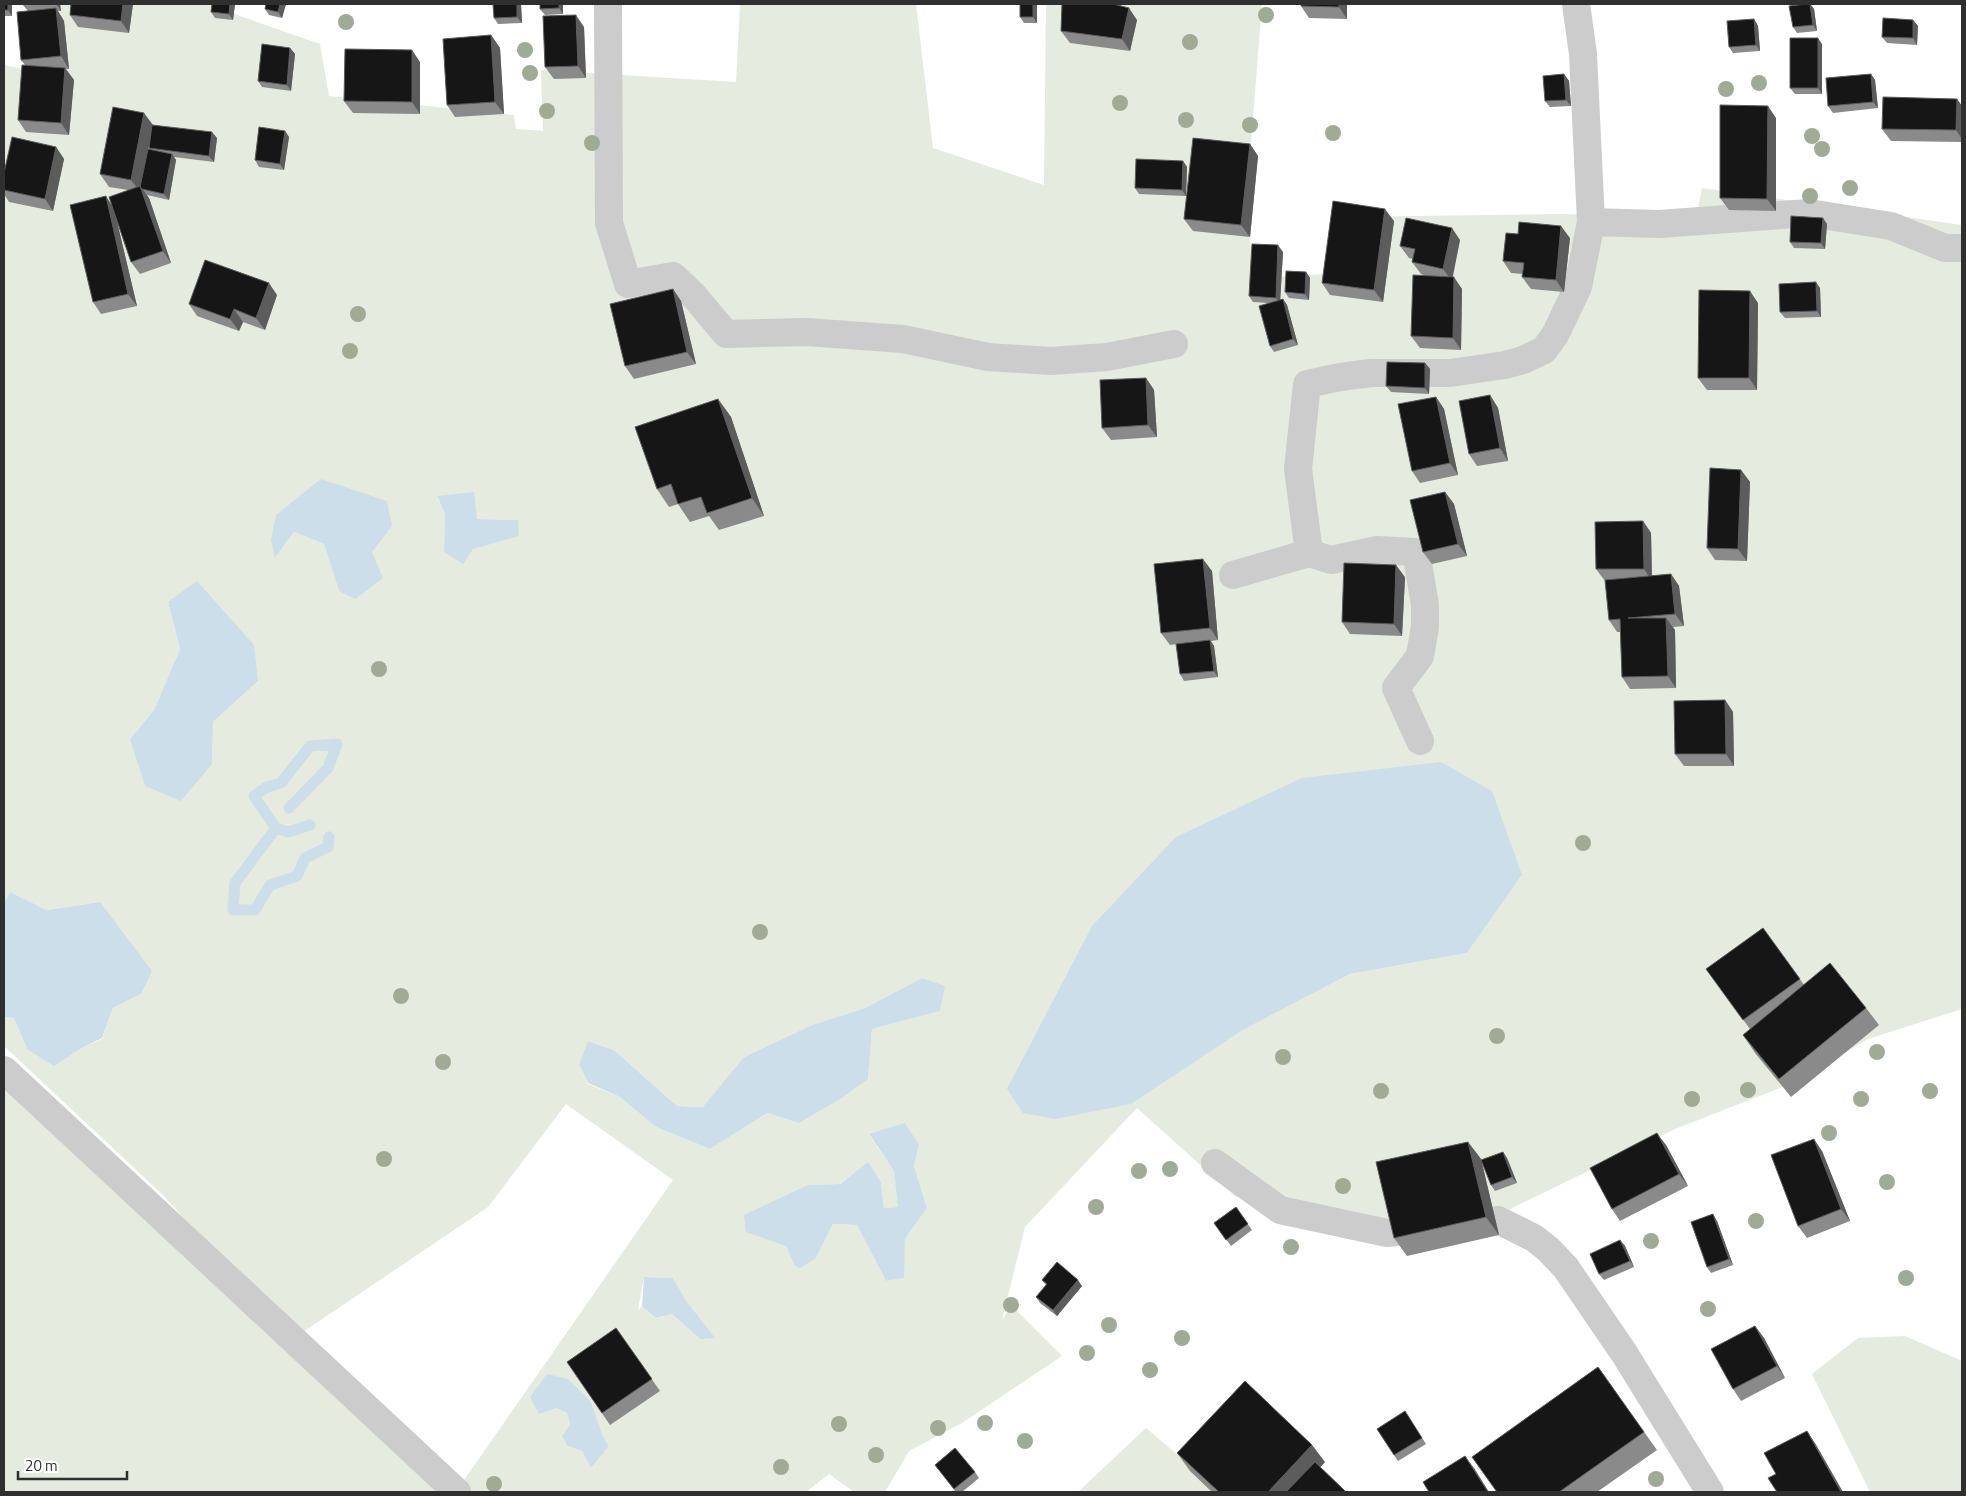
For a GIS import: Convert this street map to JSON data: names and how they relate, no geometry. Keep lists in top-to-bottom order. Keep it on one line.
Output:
{"scale_bar":"20 m"}
